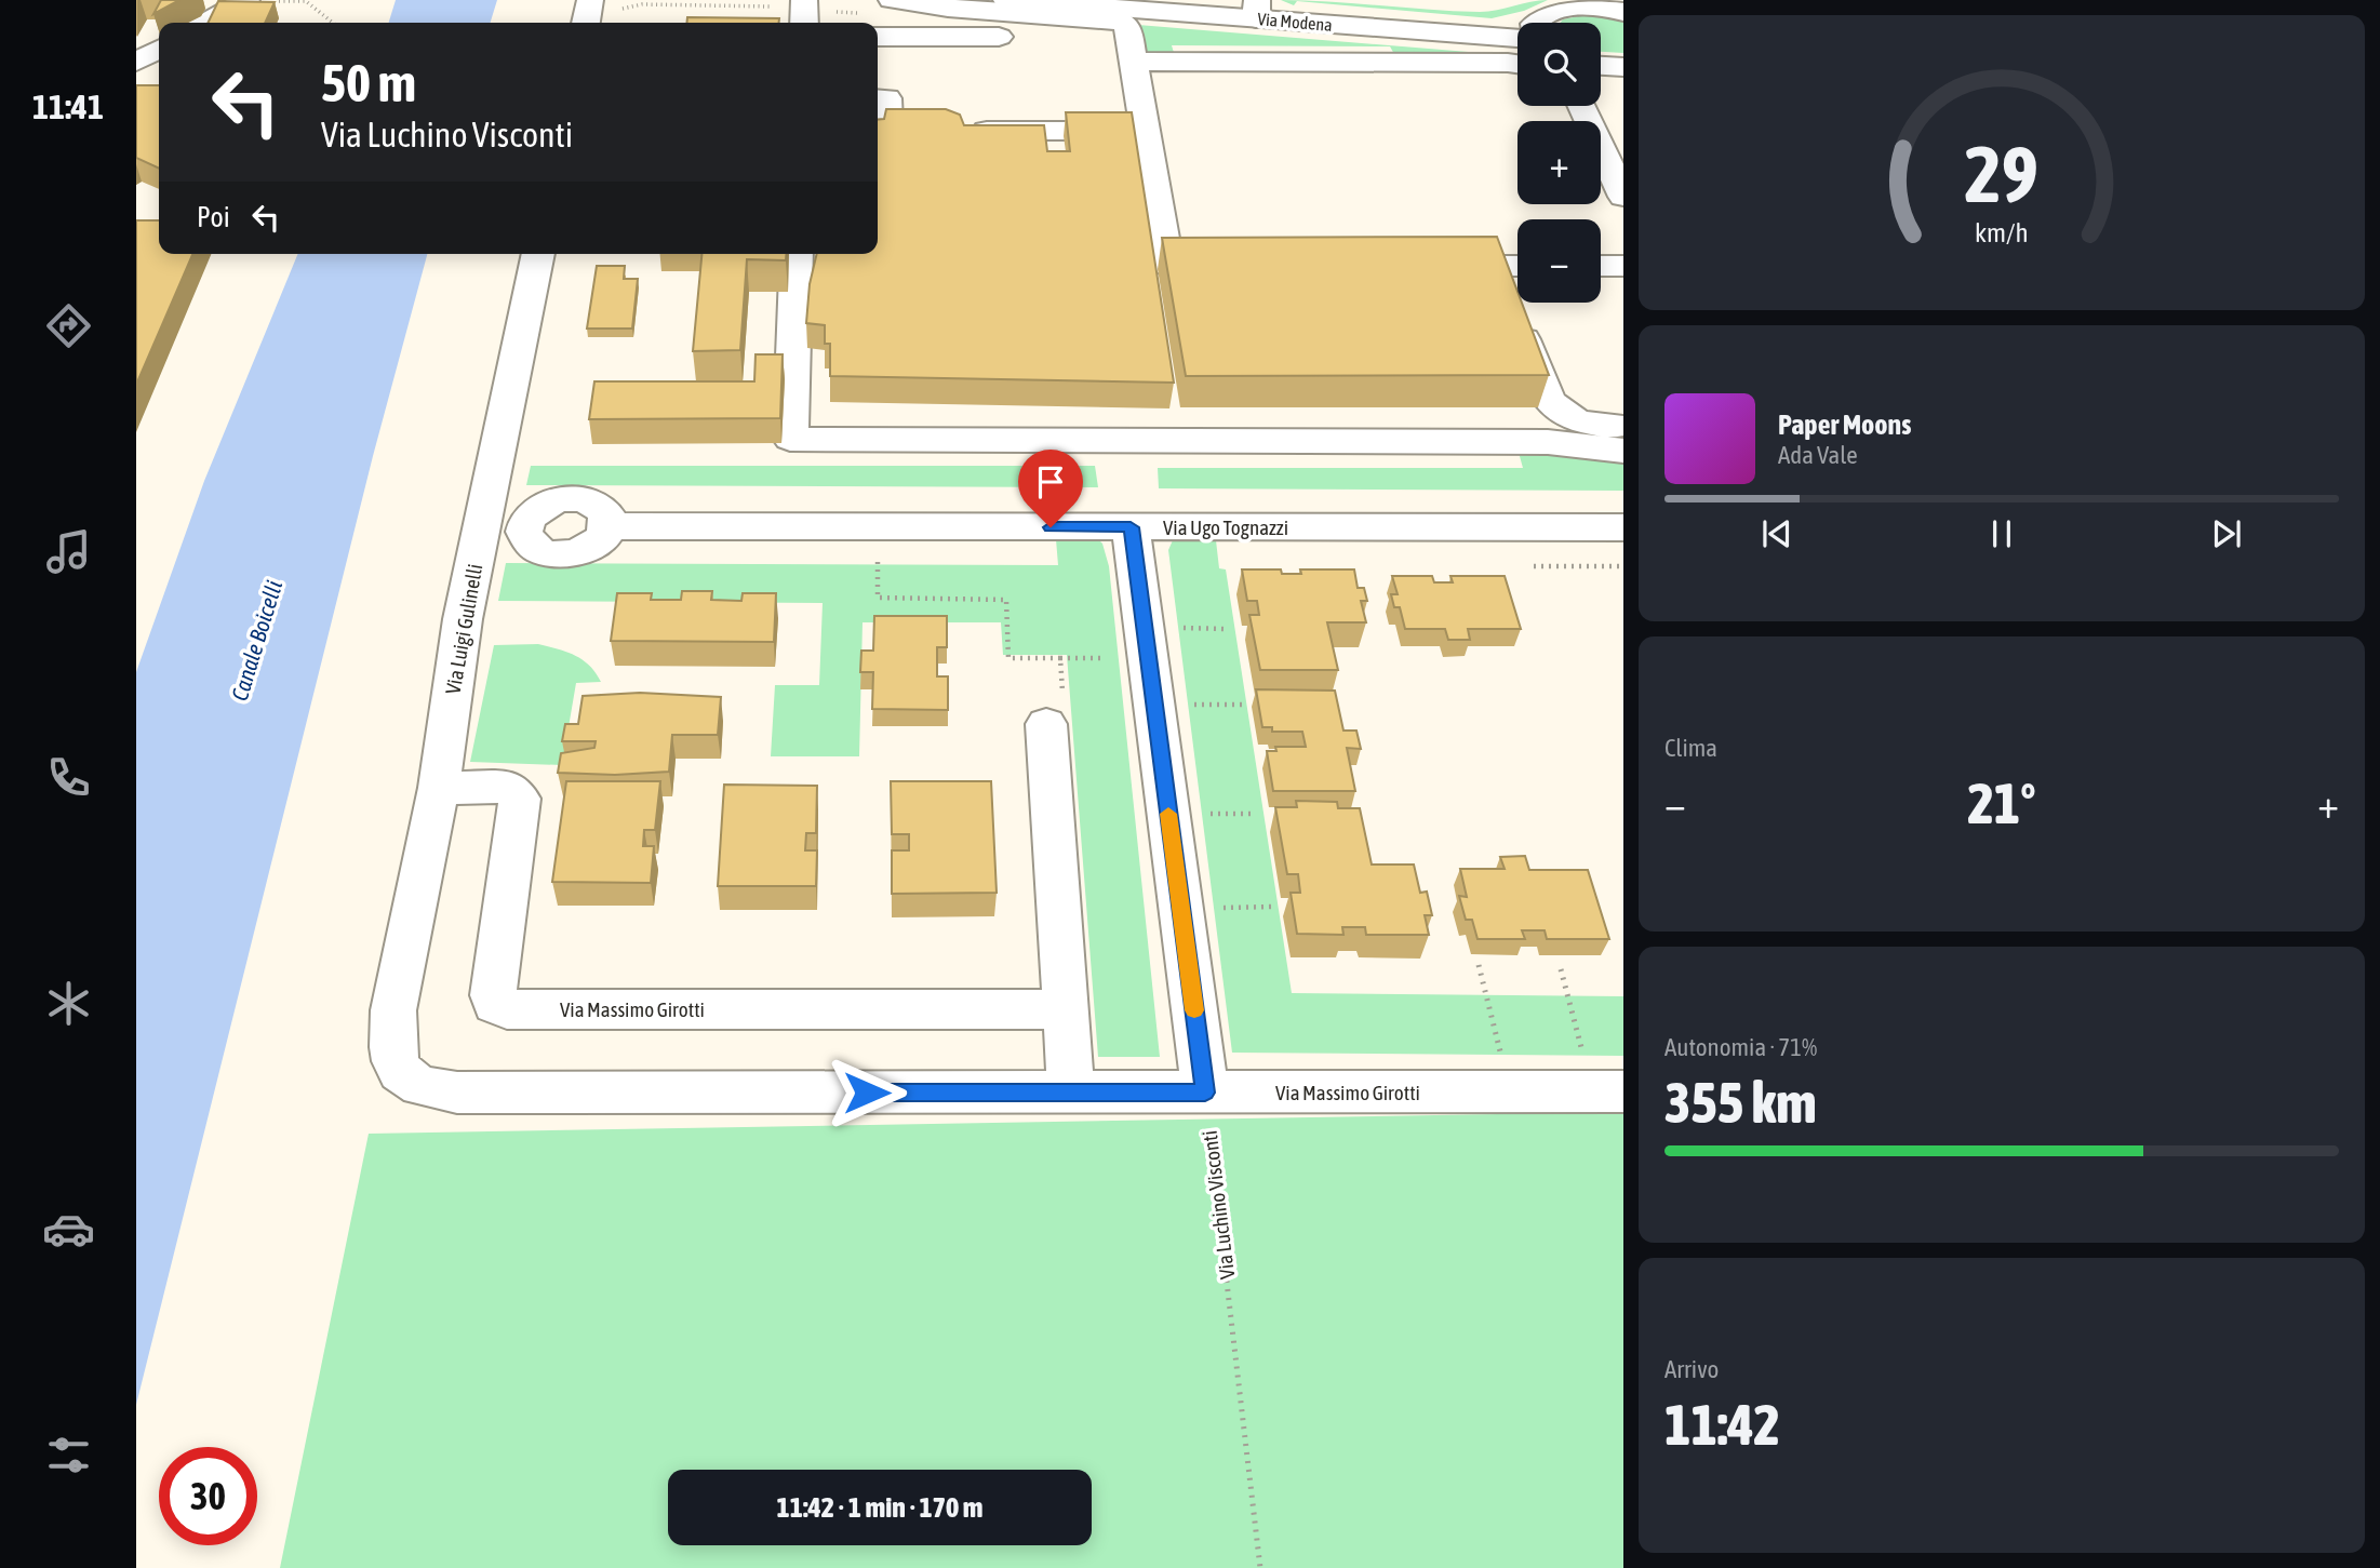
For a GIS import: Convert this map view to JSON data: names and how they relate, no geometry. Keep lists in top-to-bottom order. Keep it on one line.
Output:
{"streets":{"street":["Via Modena","Via Ugo Tognazzi","Via Luigi Gulinelli","Via Massimo Girotti"],"path":["Via Luchino Visconti"]},"crossings":[["Via Luigi Gulinelli","Via Massimo Girotti"],["Via Massimo Girotti","Via Luchino Visconti"]],"water":["Canale Boicelli"],"page":{"tabs":"11:41","map_buttons":["+","−"],"turn":["50 m","Via Luchino Visconti"],"then":"Poi","song":["Paper Moons","Ada Vale"],"tile":["Clima",["Autonomia · 71%","355 km"],["Arrivo","11:42"]],"heat":["−","21°","+"],"limit":"30","trip":"11:42 · 1 min · 170 m","gauge":["29","km/h"]}}
